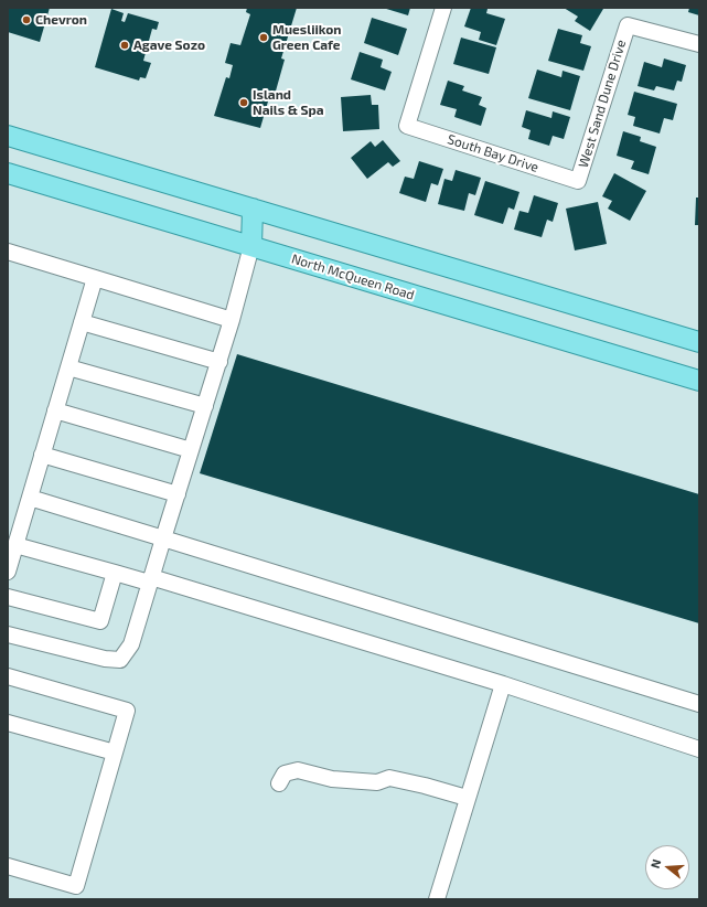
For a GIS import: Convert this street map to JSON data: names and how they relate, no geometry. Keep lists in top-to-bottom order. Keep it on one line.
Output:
{"streets":{"main road":["North McQueen Road"],"street":["West Sand Dune Drive","South Bay Drive"]},"crossings":[["West Sand Dune Drive","South Bay Drive"]],"places":["Chevron","Muesliikon Green Cafe","Agave Sozo","Island Nails & Spa"],"north":"left"}
